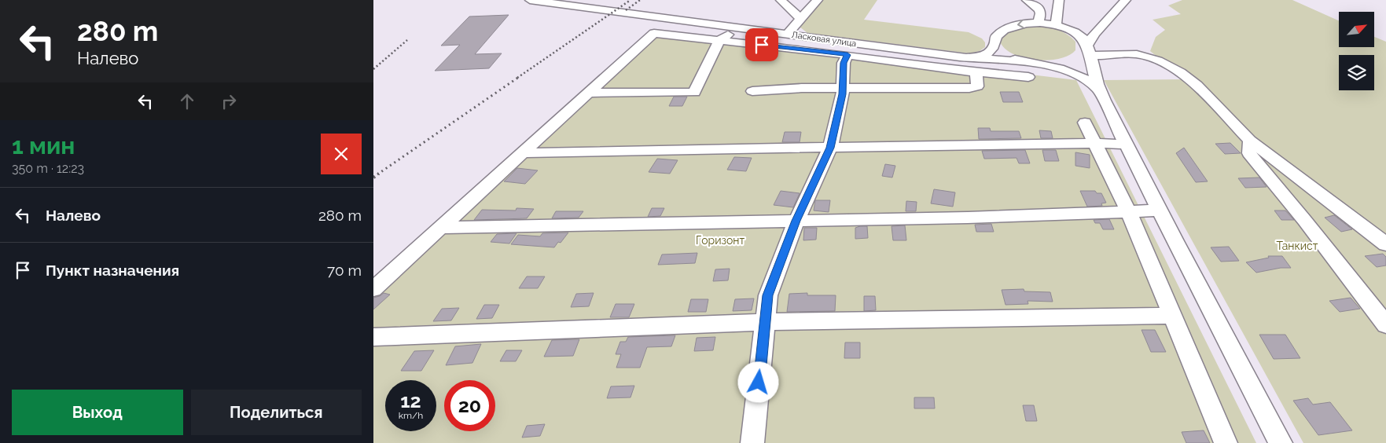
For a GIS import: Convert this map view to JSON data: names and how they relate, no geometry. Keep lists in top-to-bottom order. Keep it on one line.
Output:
{"streets":{"street":["Ласковая улица"]},"parks":["Горизонт","Танкист"],"north":"top right","page":{"turn":["280 m","Налево"],"heading":["1 мин","350 m · 12:23"],"list":[{"name":"Налево","value":"280 m"},{"name":"Пункт назначения","value":"70 m"}],"speed":"12 km/h","limit":"20","buttons":["Выход","Поделиться"]}}
